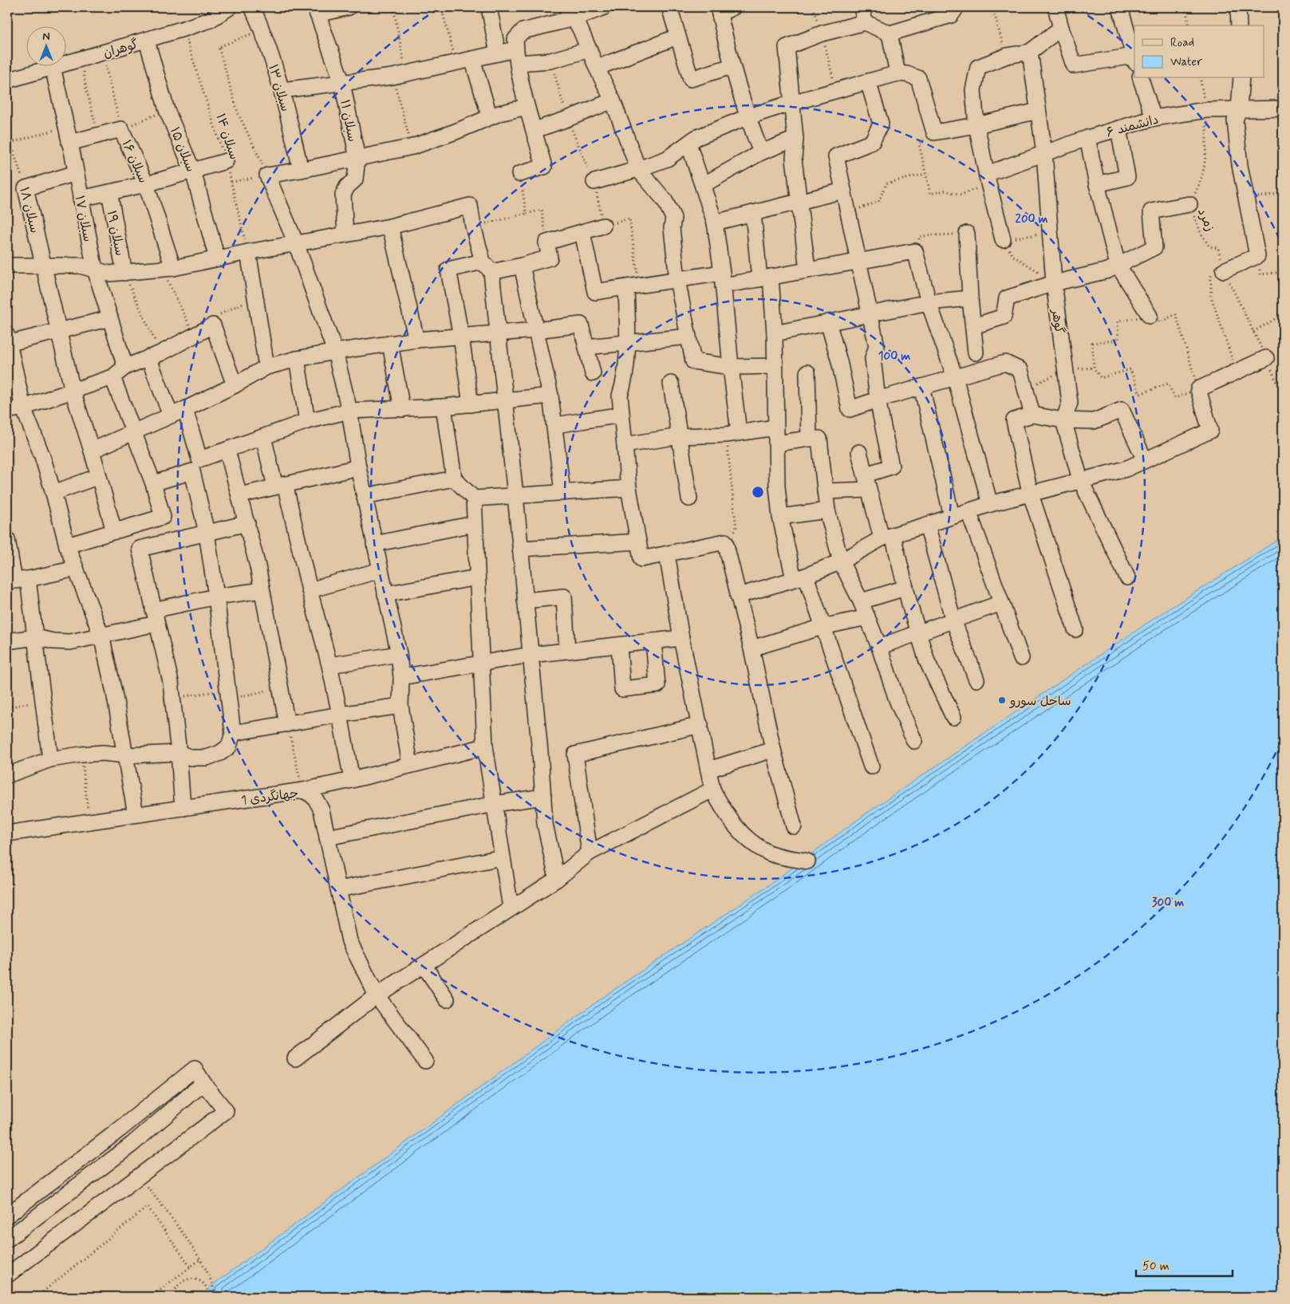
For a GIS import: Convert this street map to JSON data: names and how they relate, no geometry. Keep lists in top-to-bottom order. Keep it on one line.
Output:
{"streets":{"street":["گوهران","سبلان ۱۳","سبلان ۱۱","دانشمند ۶","سبلان ۱۵","سبلان ۱۶","سبلان ۱۸","سبلان ۱۷","سبلان ۱۹","گوهر","جهانگردی 1"],"path":["سبلان ۱۴","زمرد"]},"crossings":[["گوهران","سبلان ۱۴"],["گوهران","سبلان ۱۵"],["گوهران","سبلان ۱۶"],["گوهران","سبلان ۱۷"],["دانشمند ۶","زمرد"],["دانشمند ۶","گوهر"]],"places":["ساحل سورو"],"legend":["Road","Water"],"scale_bar":"50 m","north":"top","rings":["200 m","100 m","300 m"]}
